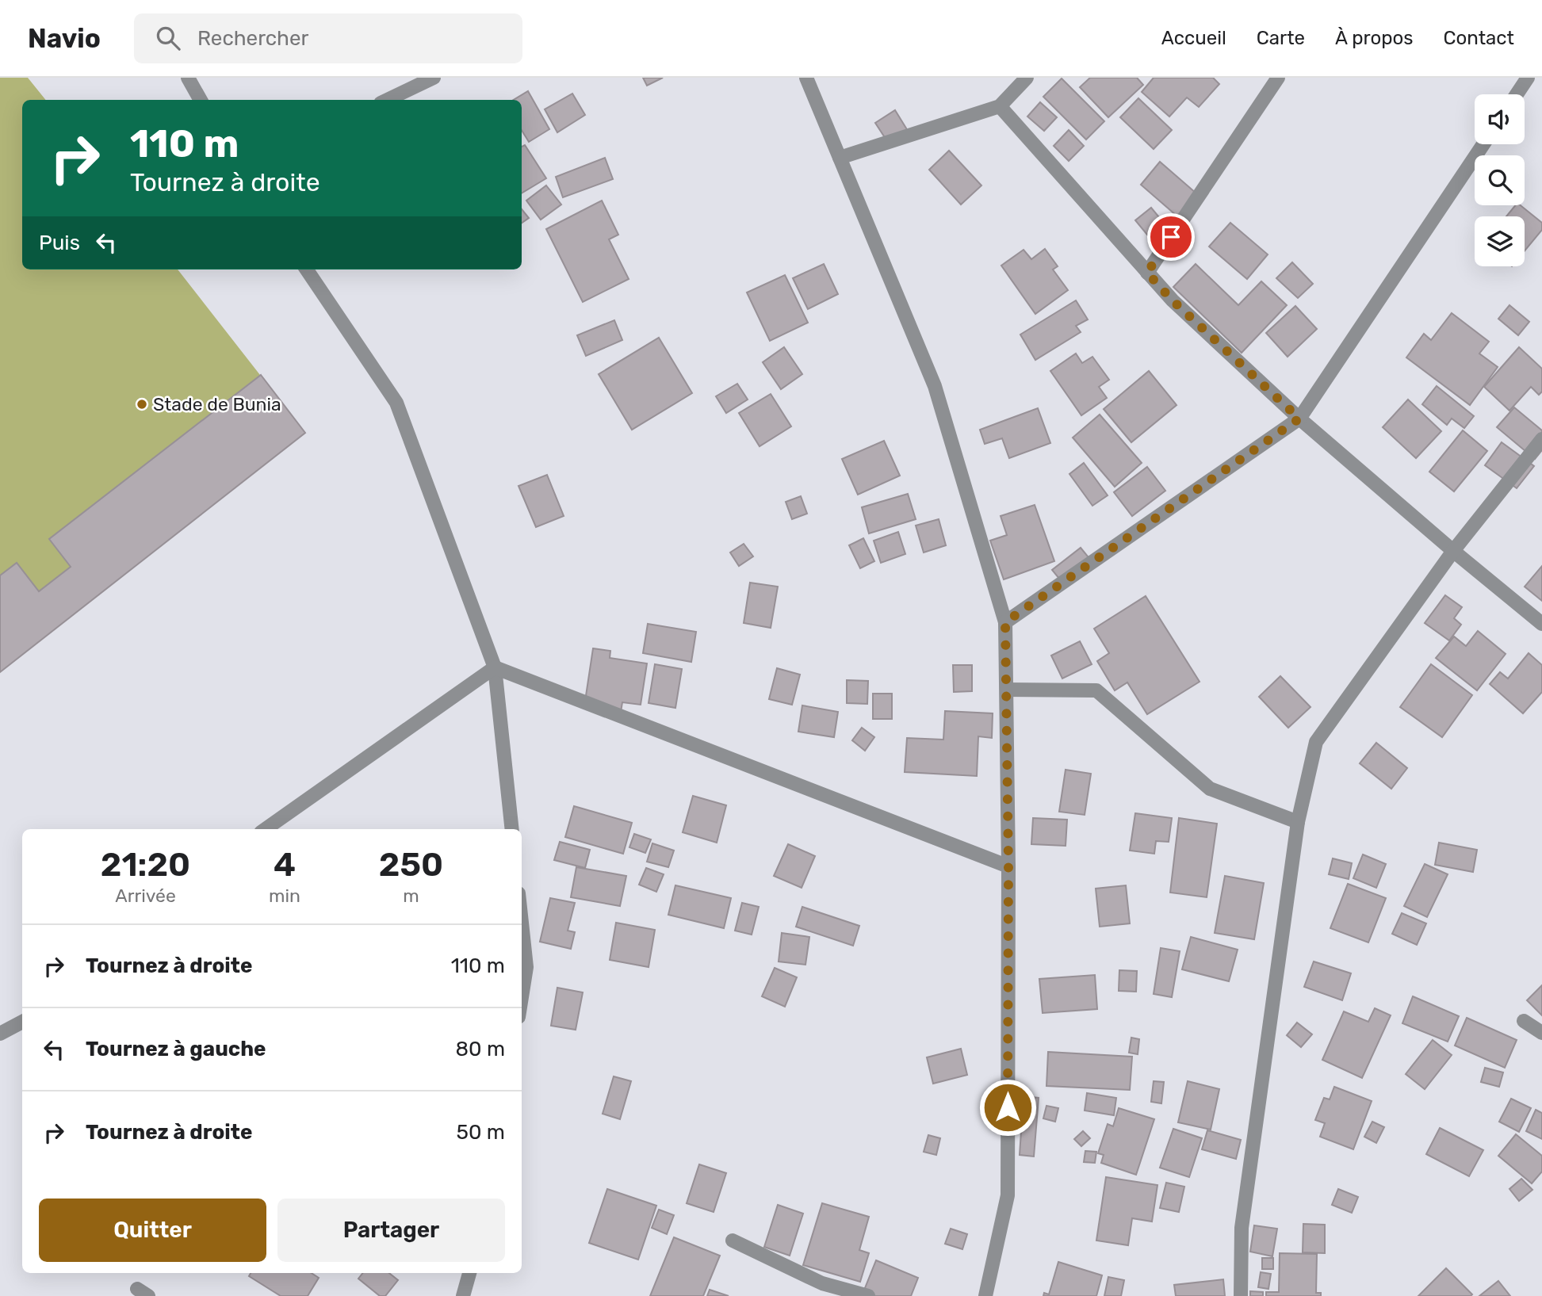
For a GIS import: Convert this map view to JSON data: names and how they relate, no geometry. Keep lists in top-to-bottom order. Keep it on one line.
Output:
{"places":["Stade de Bunia"],"page":{"header":"Navio","search":"Rechercher","nav":["Accueil","Carte","À propos","Contact"],"turn":["110 m","Tournez à droite"],"then":"Puis","eta":["21:20","Arrivée","4","min","250","m"],"list":[{"name":"Tournez à droite","value":"110 m"},{"name":"Tournez à gauche","value":"80 m"},{"name":"Tournez à droite","value":"50 m"}],"buttons":["Quitter","Partager"]}}
